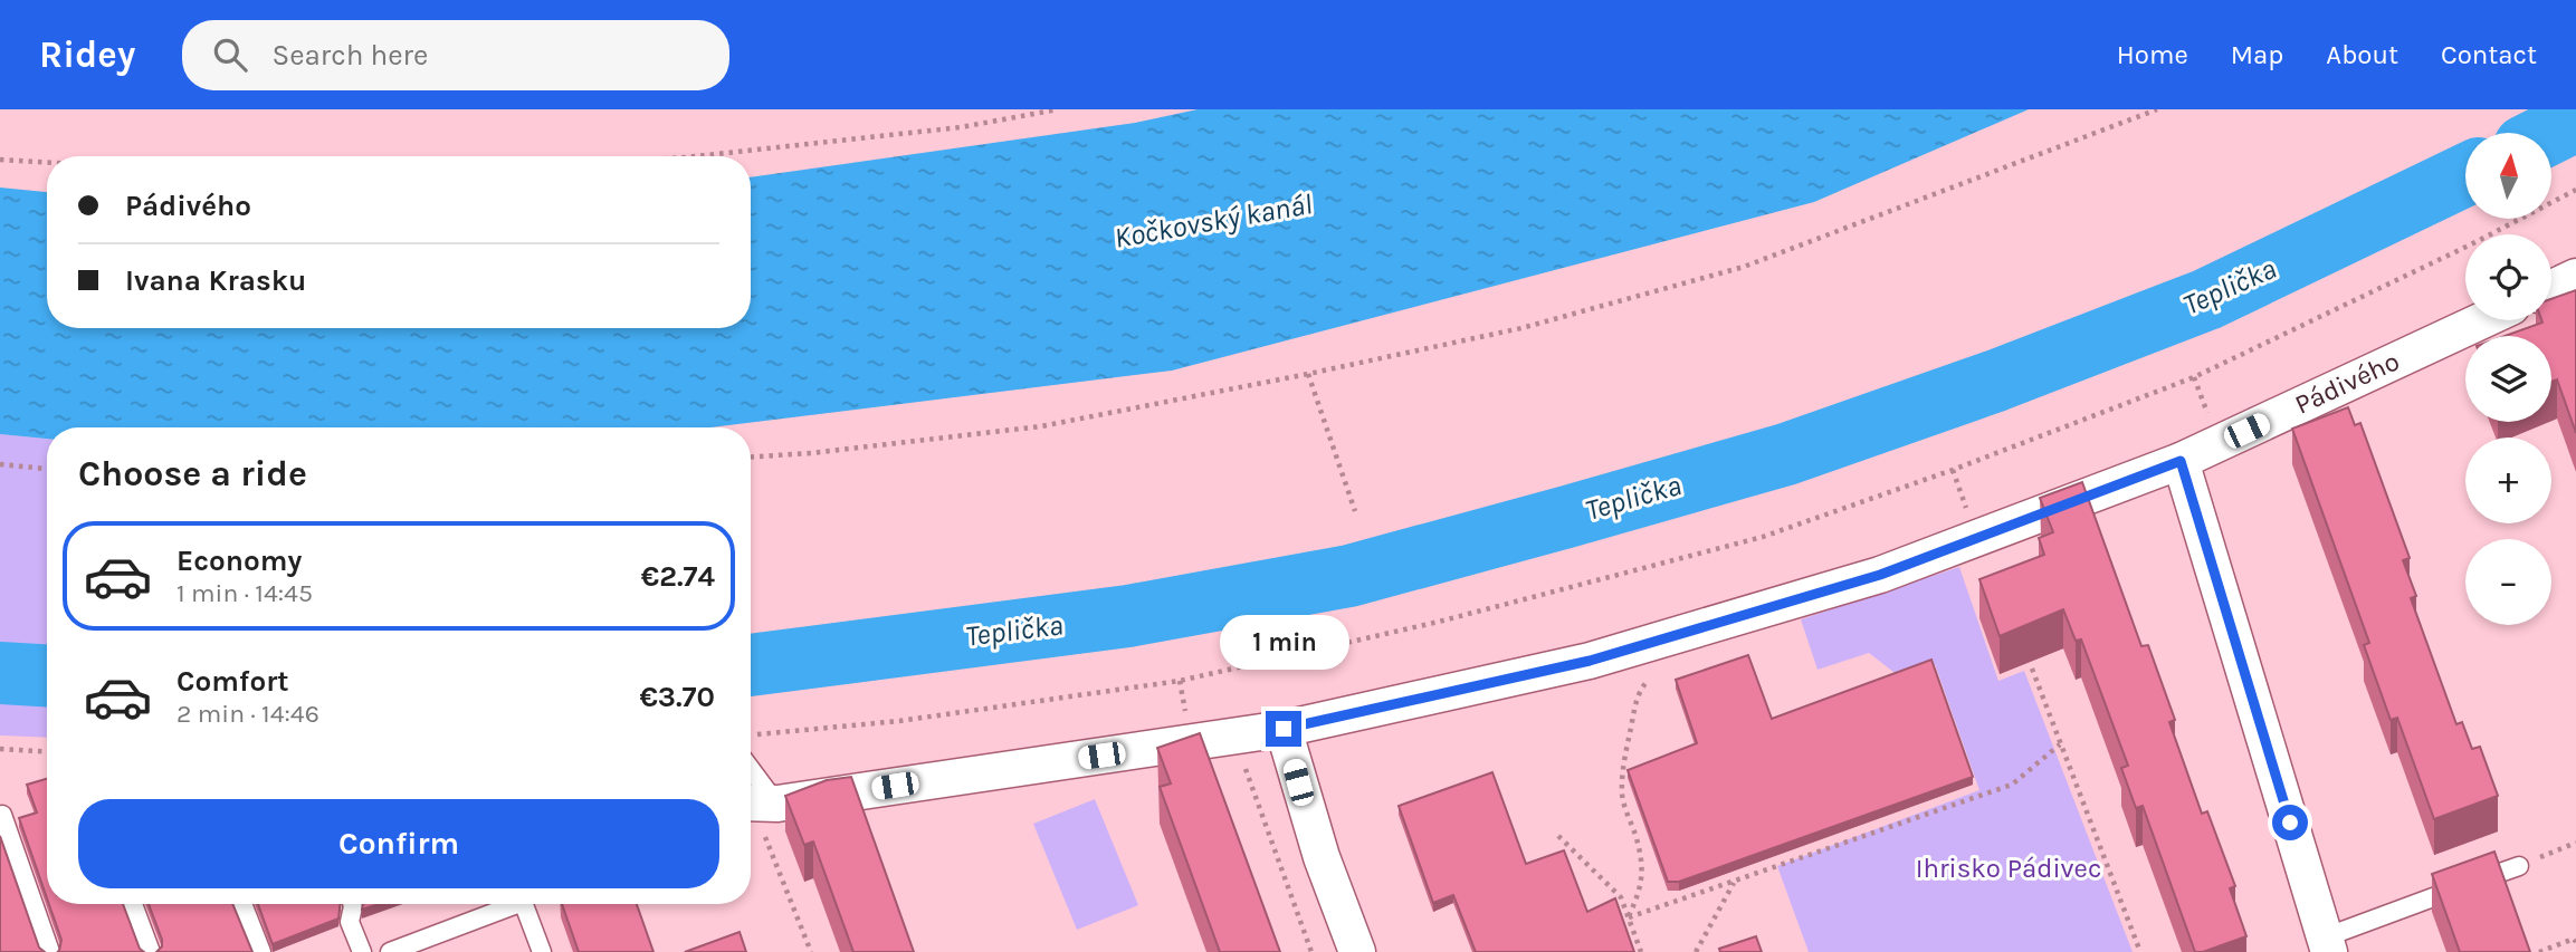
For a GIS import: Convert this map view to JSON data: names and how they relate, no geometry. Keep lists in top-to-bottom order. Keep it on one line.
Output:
{"streets":{"street":["Pádivého"]},"water":["Kočkovský kanál","Teplička"],"parks":["Ihrisko Pádivec"],"north":"top","page":{"header":"Ridey","search":"Search here","nav":["Home","Map","About","Contact"],"map_buttons":["+","−"],"banner":["Pádivého","Ivana Krasku"],"heading":"Choose a ride","list":[{"name":"Economy","note":"1 min · 14:45","value":"€2.74"},{"name":"Comfort","note":"2 min · 14:46","value":"€3.70"}],"bubble":"1 min","buttons":"Confirm"}}
